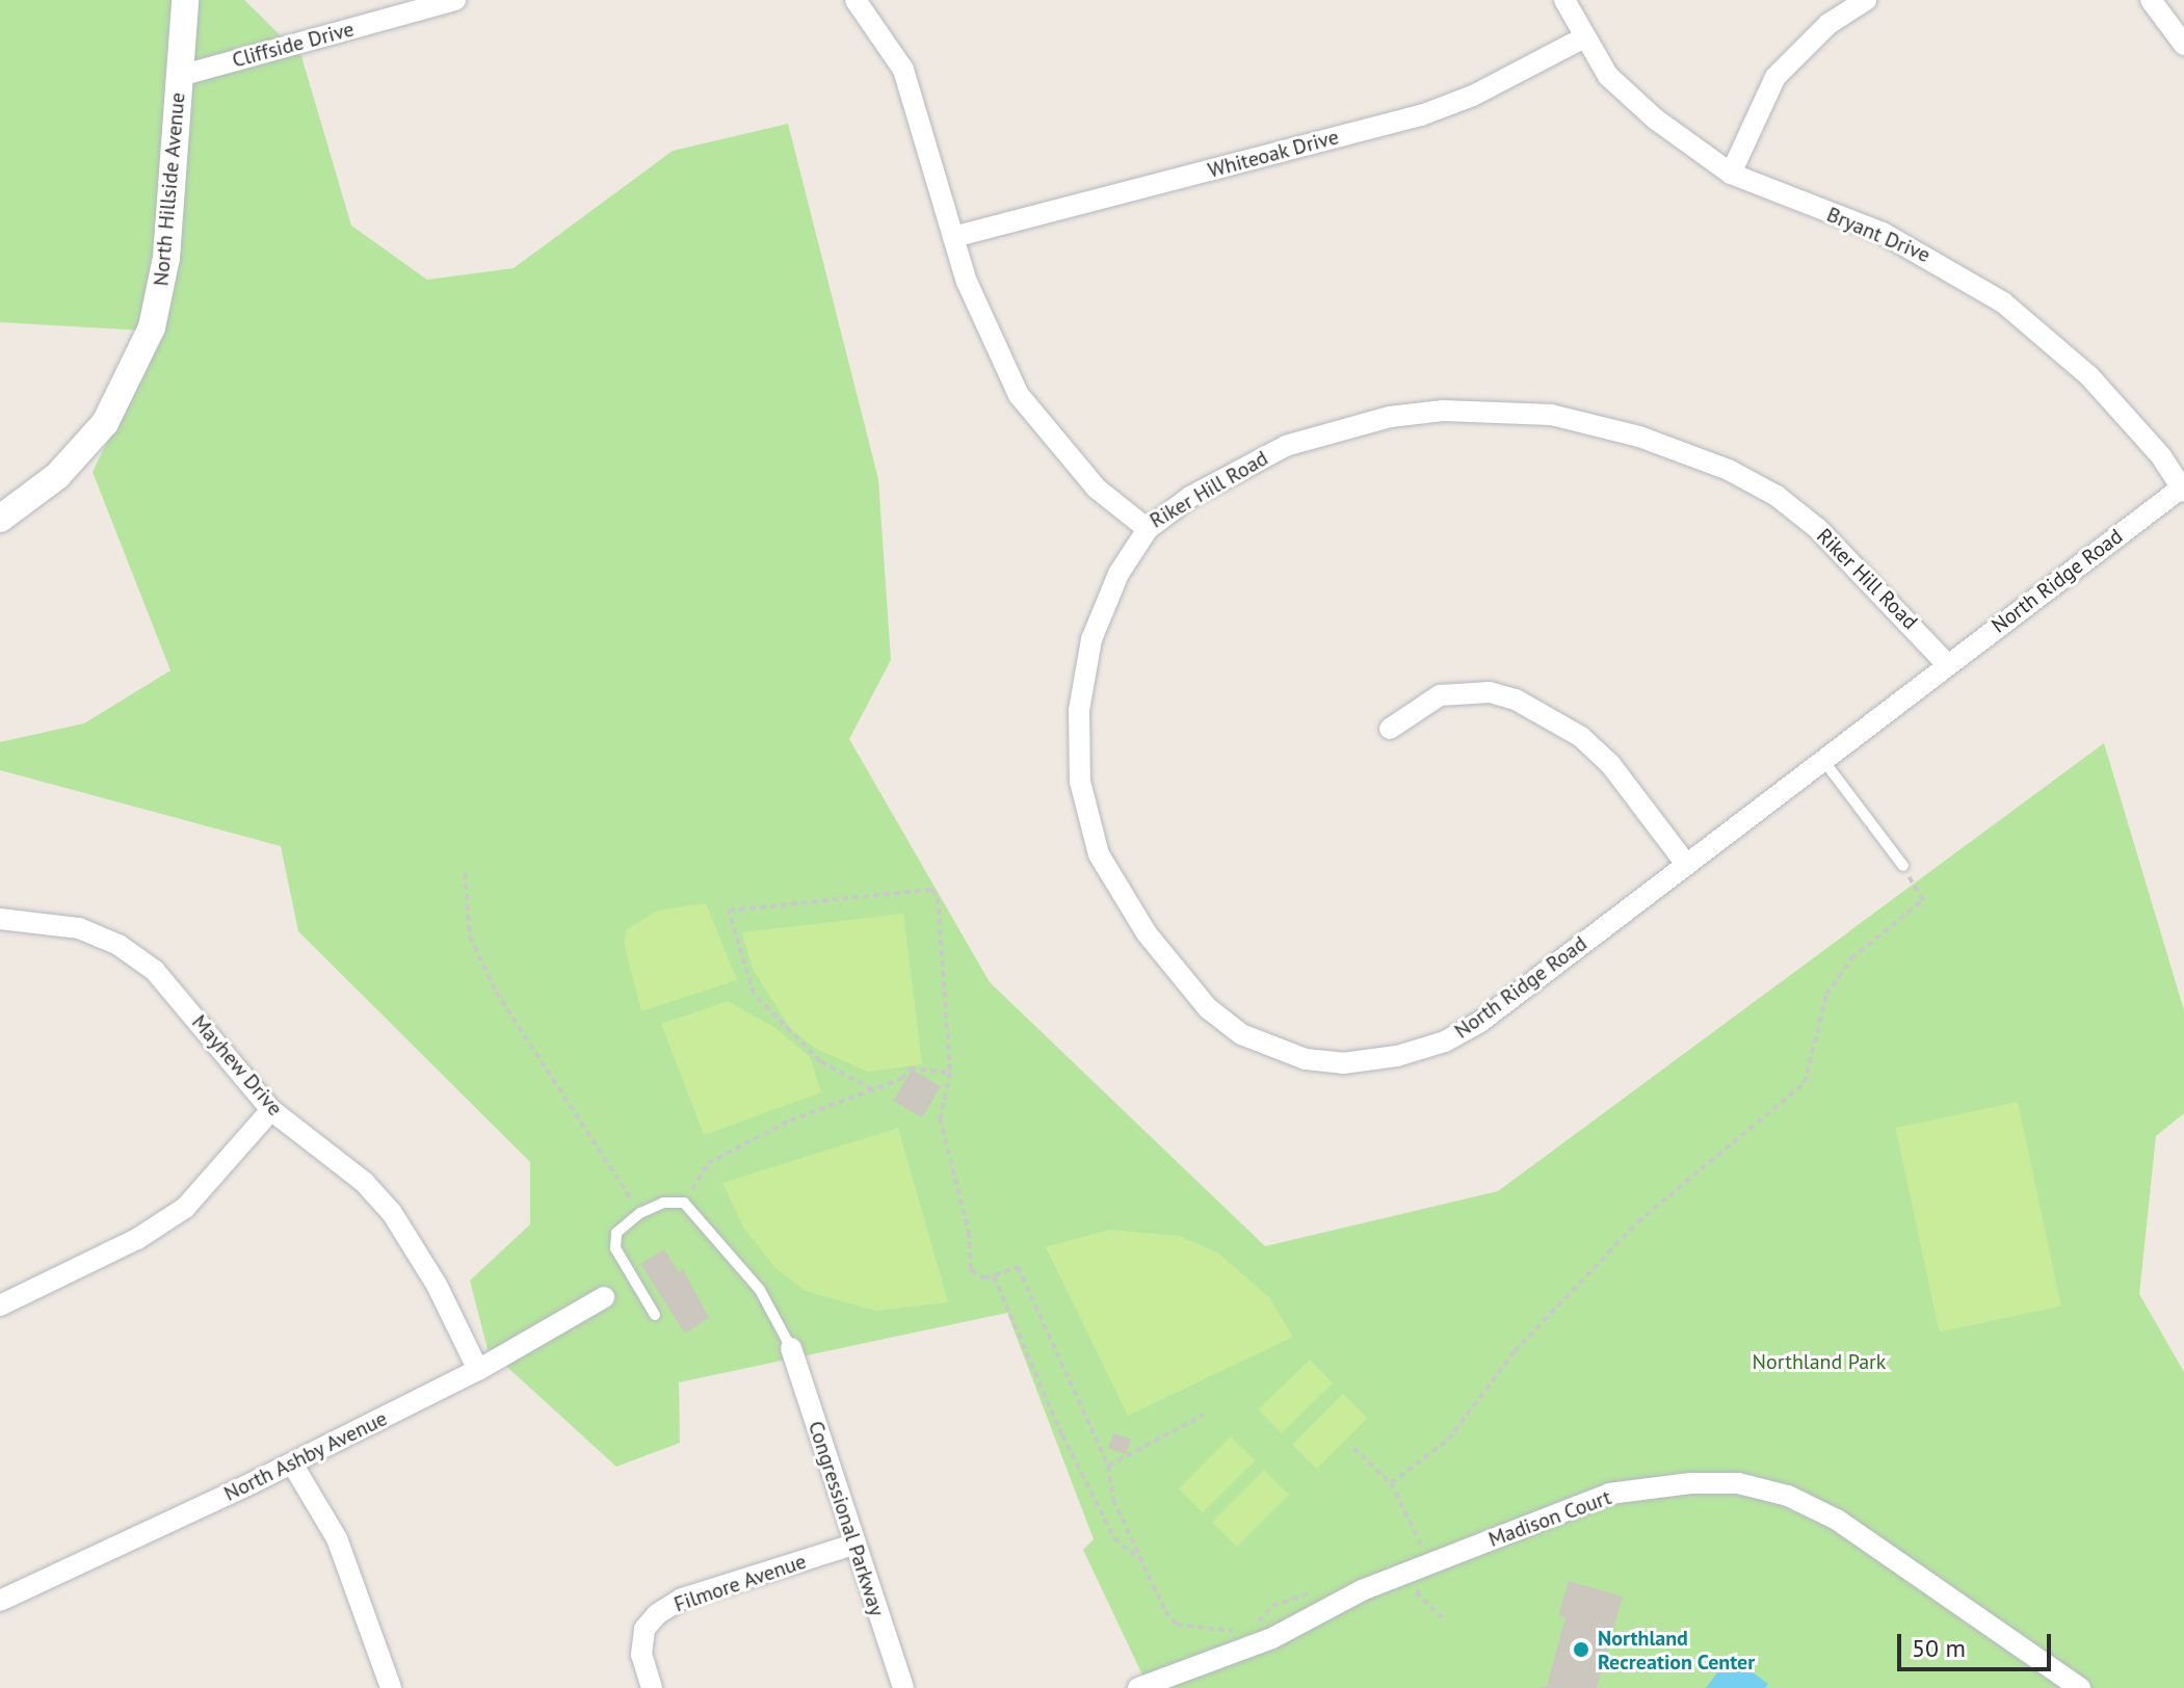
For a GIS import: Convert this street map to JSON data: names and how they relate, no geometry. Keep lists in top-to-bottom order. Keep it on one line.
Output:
{"streets":{"street":["Cliffside Drive","Whiteoak Drive","North Hillside Avenue","Bryant Drive","Riker Hill Road","North Ridge Road","Mayhew Drive","North Ashby Avenue","Congressional Parkway","Madison Court","Filmore Avenue"]},"crossings":[["Cliffside Drive","North Hillside Avenue"],["Whiteoak Drive","Bryant Drive"],["Whiteoak Drive","Riker Hill Road"],["Bryant Drive","North Ridge Road"],["Riker Hill Road","North Ridge Road"],["Mayhew Drive","North Ashby Avenue"],["Congressional Parkway","Filmore Avenue"]],"parks":["Northland Park"],"places":["Northland Recreation Center"],"scale_bar":"50 m"}
